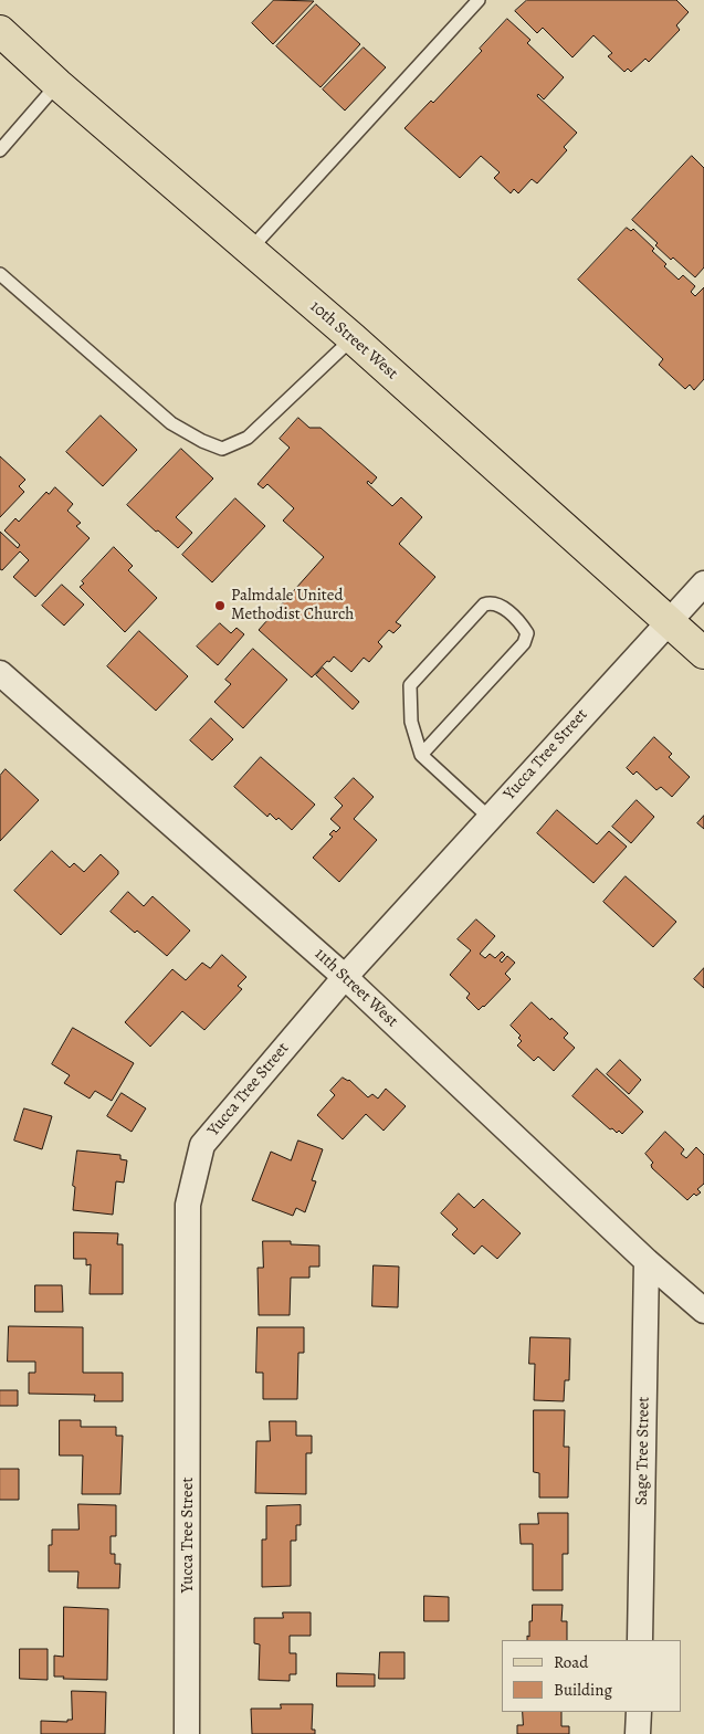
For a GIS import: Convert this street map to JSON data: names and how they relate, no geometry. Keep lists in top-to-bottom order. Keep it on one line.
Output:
{"streets":{"main road":["10th Street West"],"street":["Yucca Tree Street","11th Street West","Sage Tree Street"]},"crossings":[["10th Street West","Yucca Tree Street"],["Yucca Tree Street","11th Street West"],["11th Street West","Sage Tree Street"]],"places":["Palmdale United Methodist Church"],"legend":["Road","Building"]}
